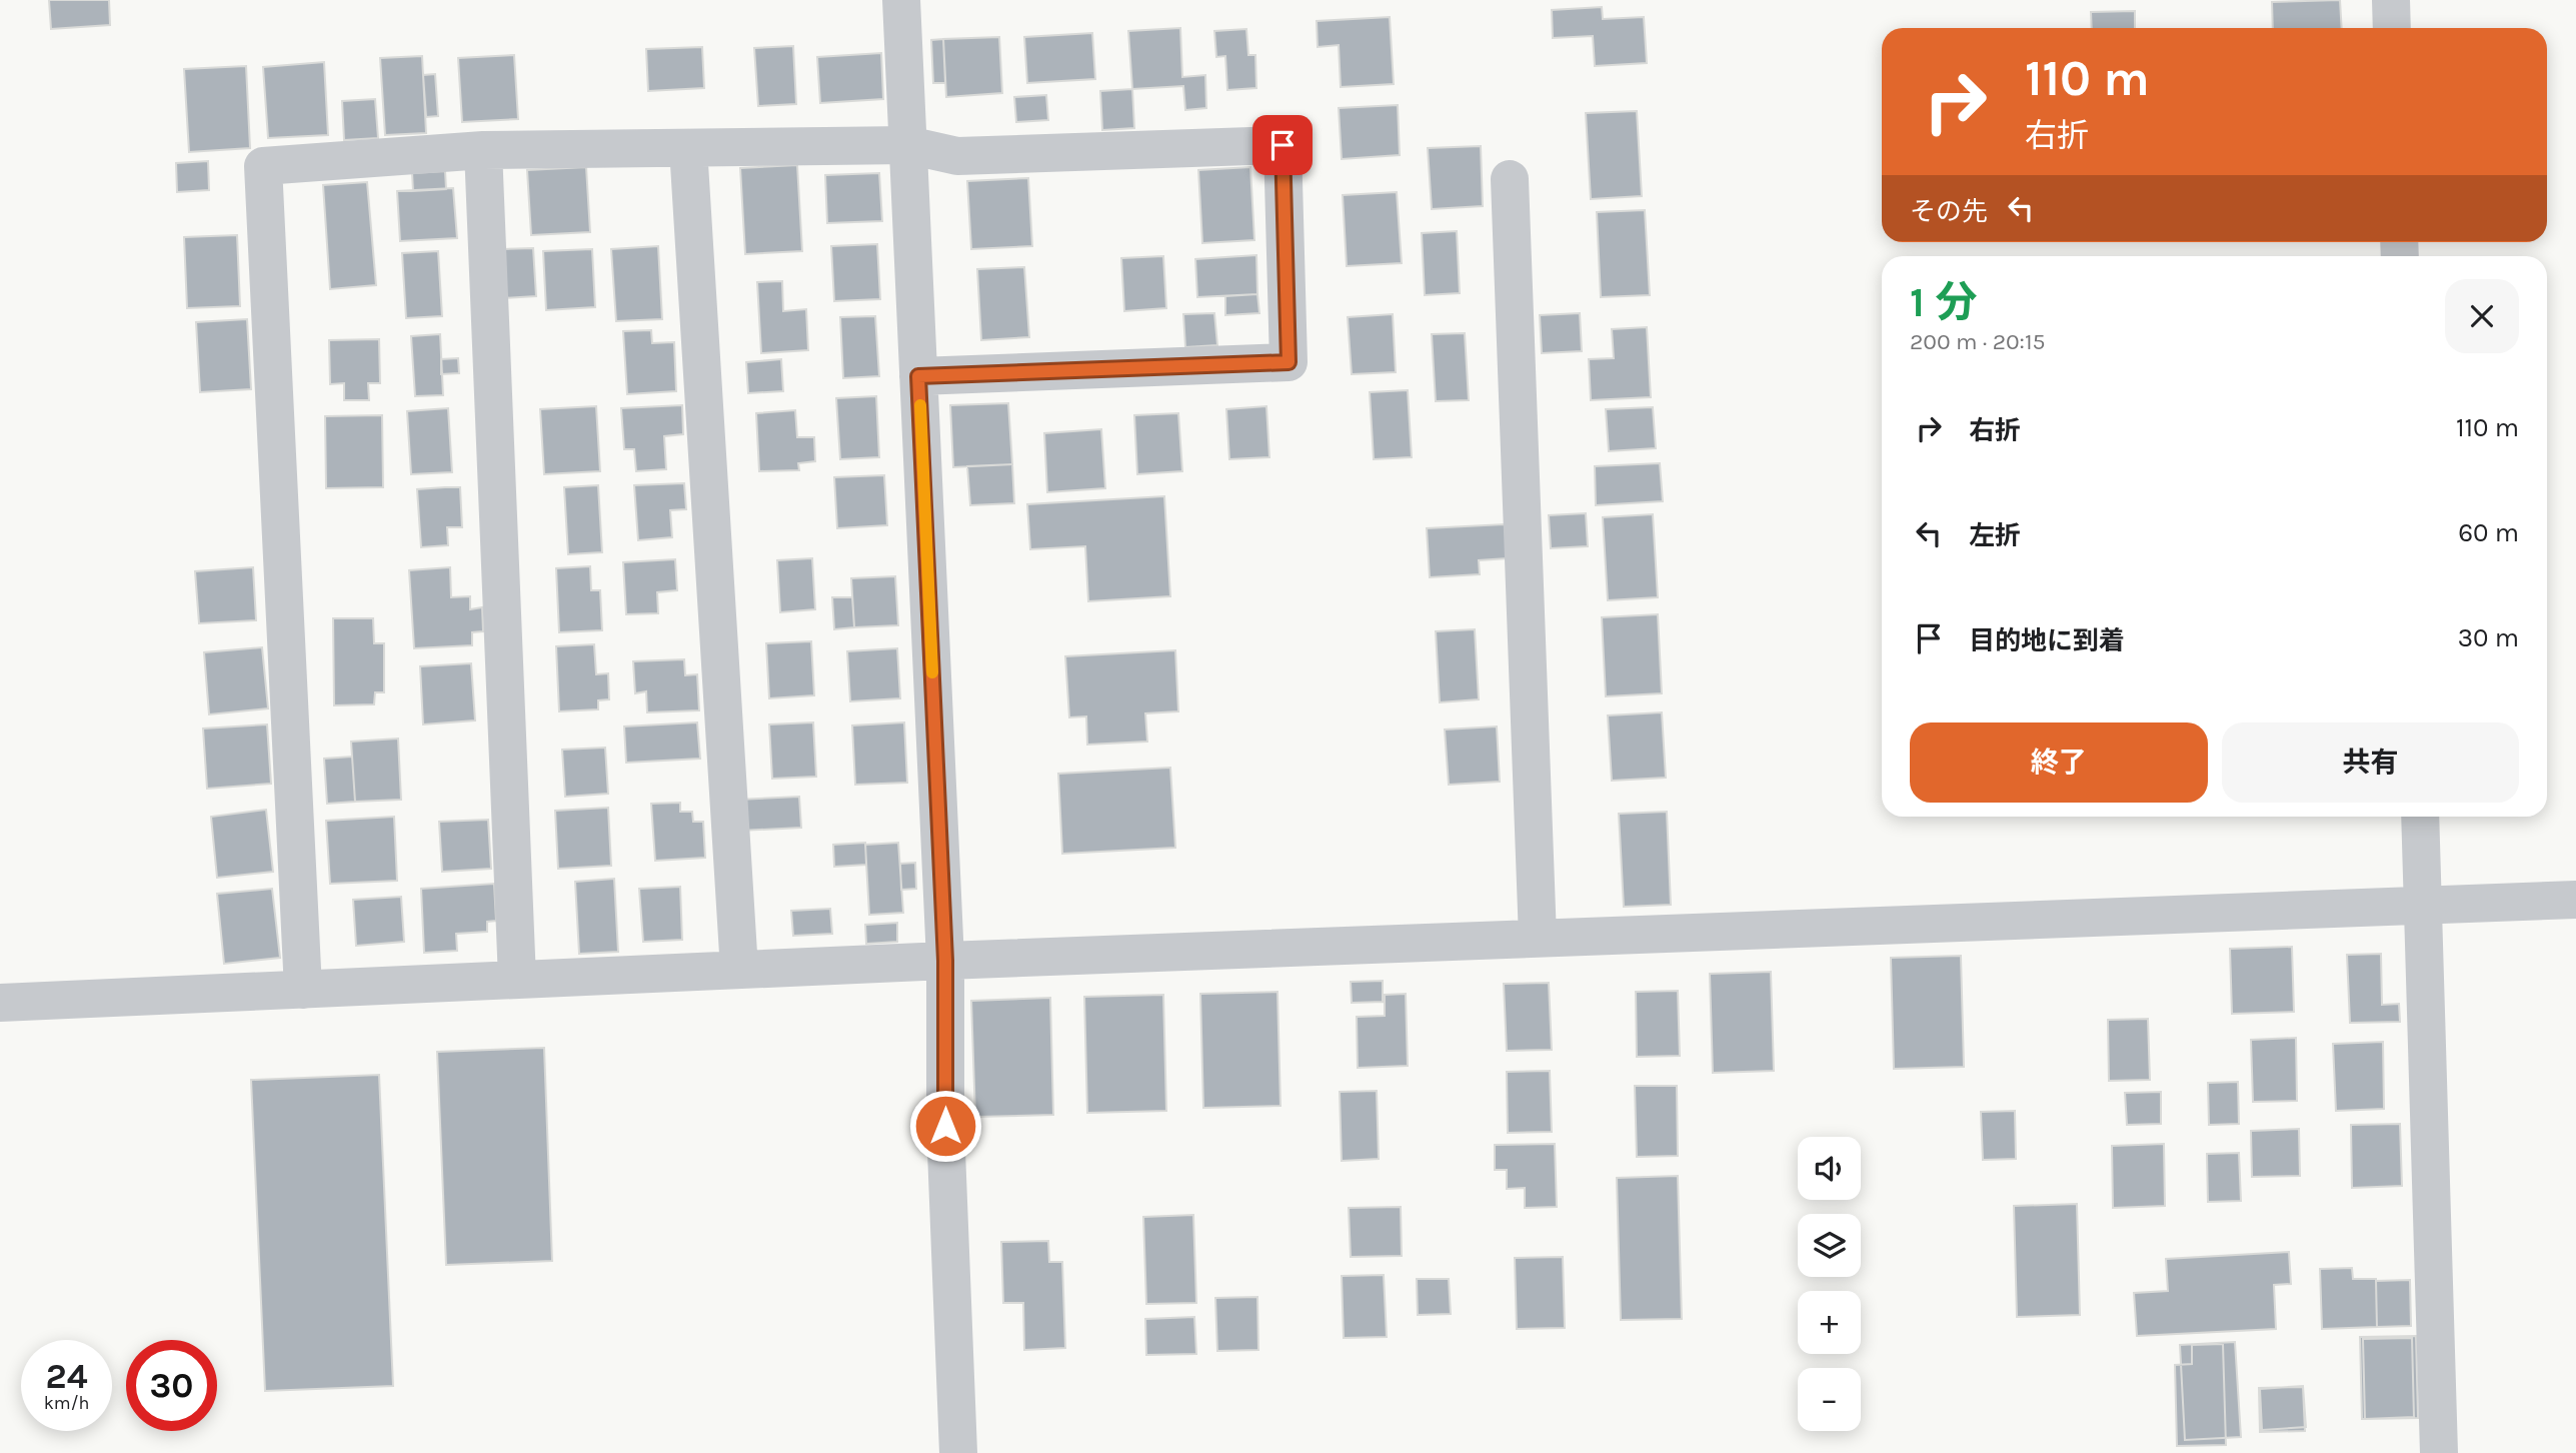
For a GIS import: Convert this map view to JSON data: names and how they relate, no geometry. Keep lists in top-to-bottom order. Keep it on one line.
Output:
{"page":{"turn":["110 m","右折"],"then":"その先","heading":["1 分","200 m · 20:15"],"list":[{"name":"右折","value":"110 m"},{"name":"左折","value":"60 m"},{"name":"目的地に到着","value":"30 m"}],"buttons":["終了","共有"],"map_buttons":["+","−"],"speed":"24 km/h","limit":"30"}}
